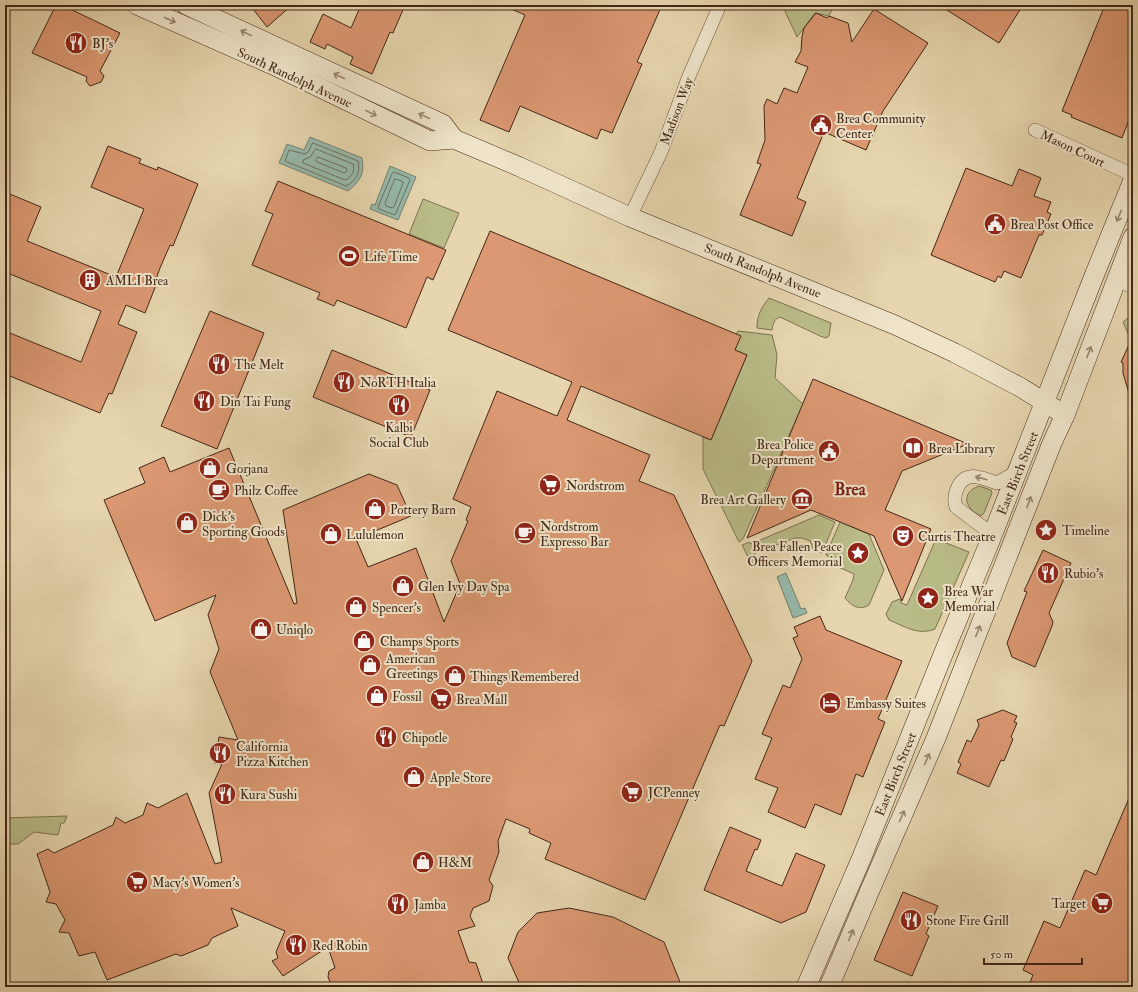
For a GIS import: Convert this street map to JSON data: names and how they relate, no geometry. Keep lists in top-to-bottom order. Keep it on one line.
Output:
{"streets":{"street":["South Randolph Avenue","Madison Way","Mason Court","East Birch Street"]},"crossings":[["South Randolph Avenue","Madison Way"],["South Randolph Avenue","East Birch Street"]],"districts":["Brea"],"places":{"restaurant":["BJ's","The Melt","NoRTH Italia","Din Tai Fung","Kalbi Social Club","Rubio's","Chipotle","California Pizza Kitchen","Kura Sushi","Jamba","Stone Fire Grill","Red Robin"],"public building":["Brea Community Center","Brea Post Office","Brea Police Department"],"sports":["Life Time"],"building":["AMLI Brea"],"library":["Brea Library"],"shop":["Gorjana","Pottery Barn","Dick's Sporting Goods","Lululemon","Glen Ivy Day Spa","Spencer's","Uniqlo","Champs Sports","American Greetings","Things Remembered","Fossil","Apple Store","H&M"],"supermarket":["Nordstrom","Brea Mall","JCPenney","Macy's Women's","Target"],"cafe":["Philz Coffee","Nordstrom Expresso Bar"],"museum":["Brea Art Gallery"],"place":["Timeline","Brea Fallen Peace Officers Memorial","Brea War Memorial"],"theatre":["Curtis Theatre"],"hotel":["Embassy Suites"]},"scale_bar":"50 m"}
